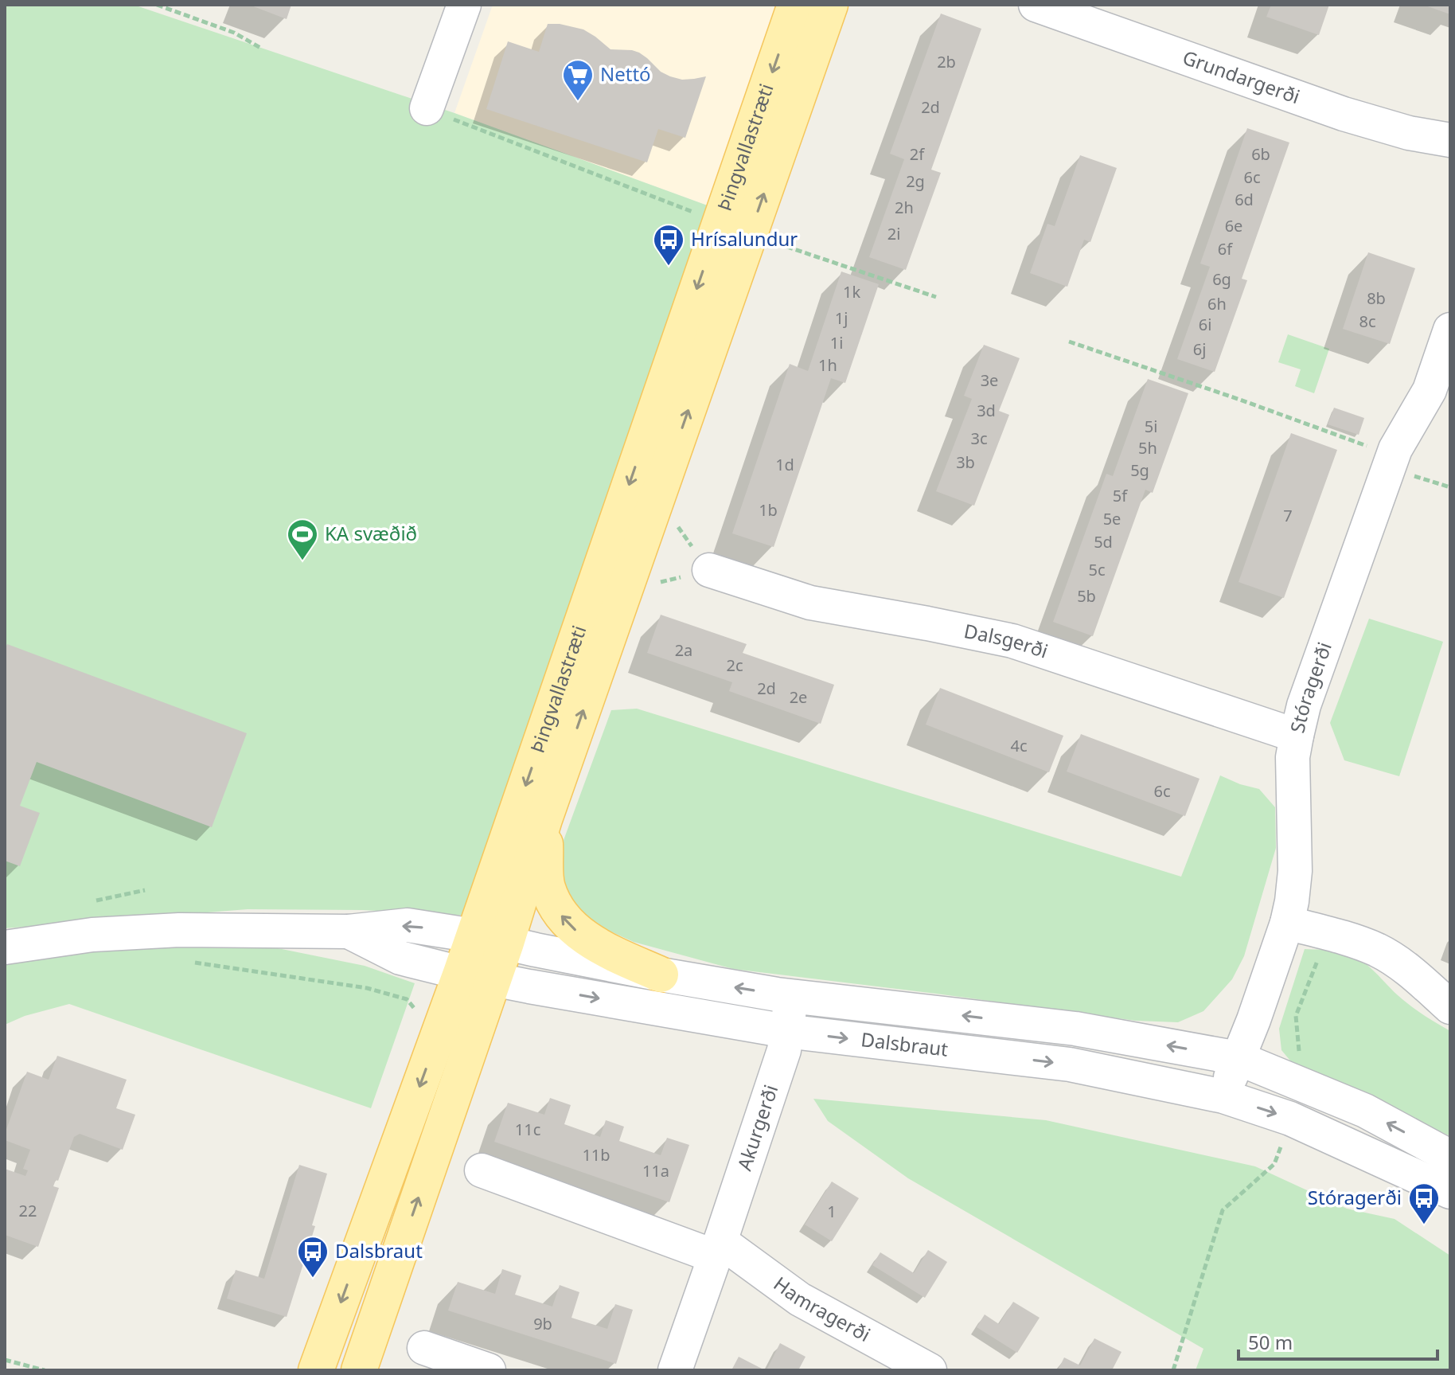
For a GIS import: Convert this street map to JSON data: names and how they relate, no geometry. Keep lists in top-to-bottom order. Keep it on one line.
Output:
{"streets":{"main road":["Þingvallastræti"],"street":["Grundargerði","Dalsgerði","Stóragerði","Dalsbraut","Akurgerði","Hamragerði"]},"crossings":[["Þingvallastræti","Dalsbraut"],["Dalsgerði","Stóragerði"],["Stóragerði","Dalsbraut"],["Dalsbraut","Akurgerði"],["Akurgerði","Hamragerði"]],"places":{"supermarket":["Nettó"],"bus stop":["Hrísalundur","Stóragerði","Dalsbraut"],"sports":["KA svæðið"]},"house_numbers":["2b","2d","2f","6b","6c","2g","6d","2h","6e","2i","6f","6g","1k","8b","6h","1j","8c","6i","1i","6j","1h","3e","3d","5i","3c","5h","3b","1d","5g","5f","1b","7","5e","5d","5c","5b","2a","2c","2d","2e","4c","6c","11c","11b","11a","22","1","9b"],"scale_bar":"50 m"}
